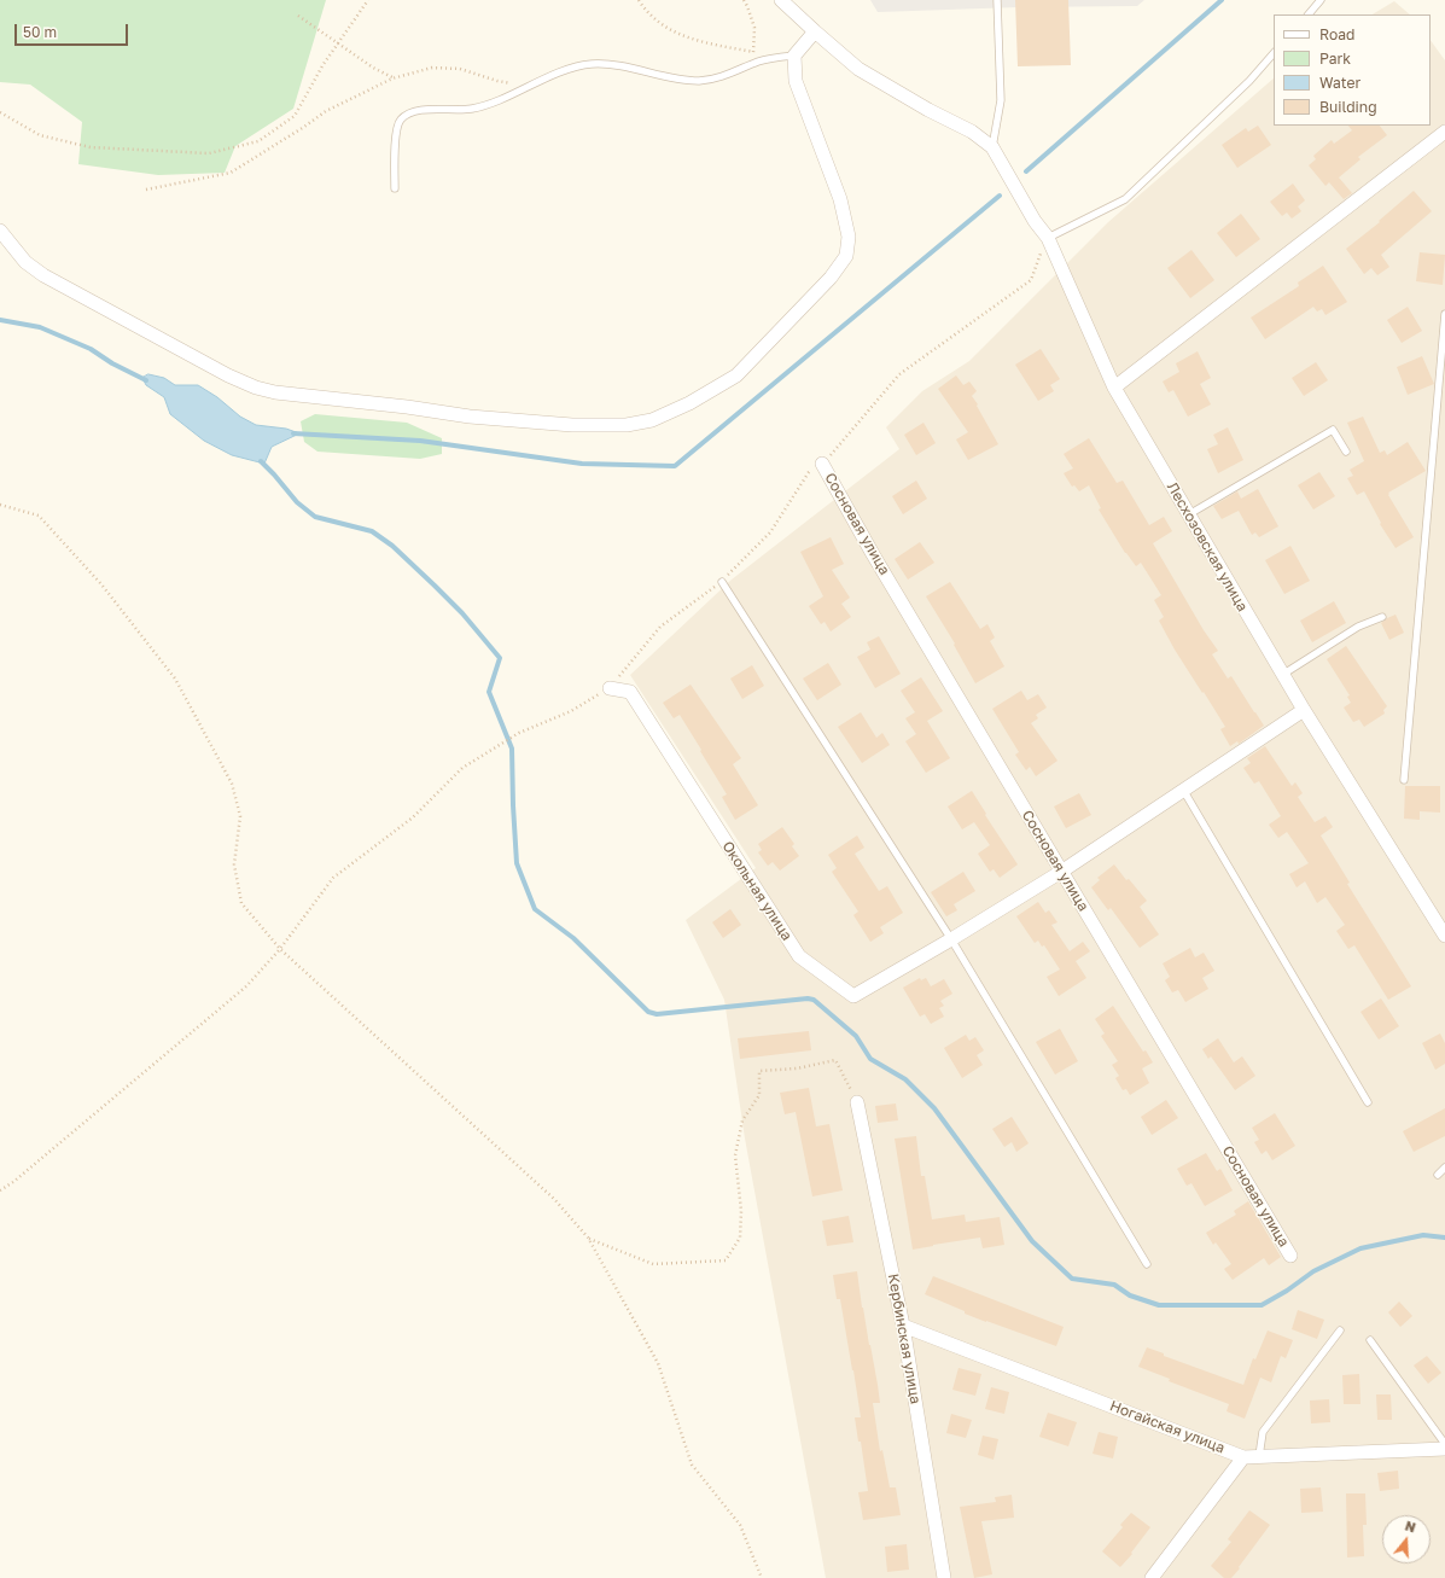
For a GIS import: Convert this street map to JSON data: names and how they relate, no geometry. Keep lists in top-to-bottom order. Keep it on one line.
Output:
{"streets":{"street":["Сосновая улица","Лесхозовская улица","Окольная улица","Кербинская улица","Ногайская улица"]},"crossings":[["Кербинская улица","Ногайская улица"]],"legend":["Road","Park","Water","Building"],"scale_bar":"50 m","north":"top"}
